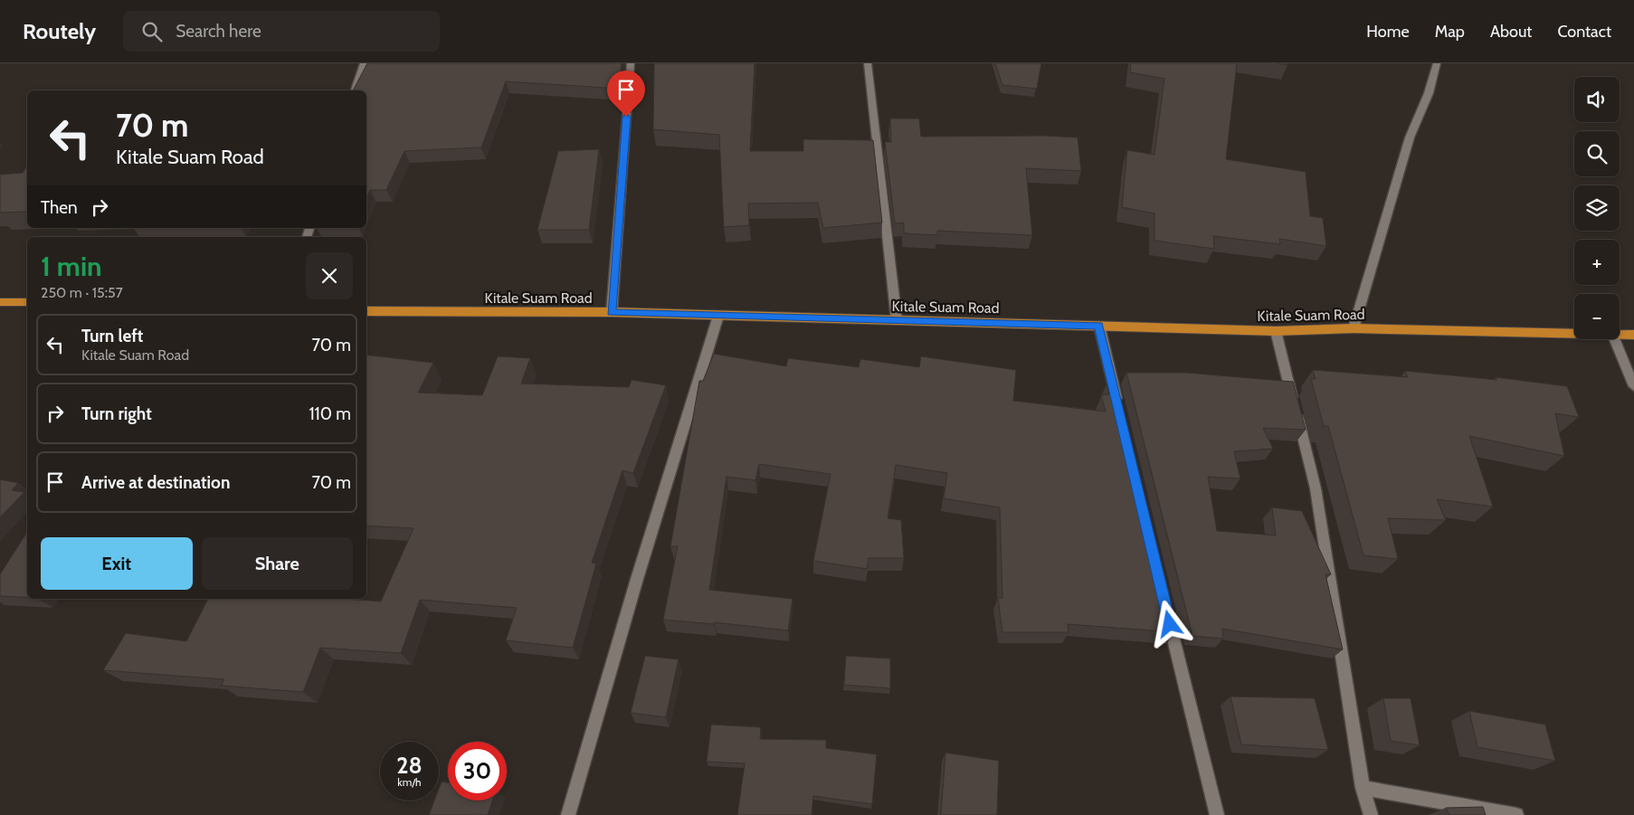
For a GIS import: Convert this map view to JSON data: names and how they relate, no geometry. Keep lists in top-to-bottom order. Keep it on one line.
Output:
{"streets":{"highway":["Kitale Suam Road"]},"page":{"header":"Routely","search":"Search here","nav":["Home","Map","About","Contact"],"map_buttons":["+","−"],"turn":["70 m","Kitale Suam Road"],"then":"Then","heading":["1 min","250 m · 15:57"],"list":[{"name":"Turn left","note":"Kitale Suam Road","value":"70 m"},{"name":"Turn right","value":"110 m"},{"name":"Arrive at destination","value":"70 m"}],"buttons":["Exit","Share"],"speed":"28 km/h","limit":"30"}}
